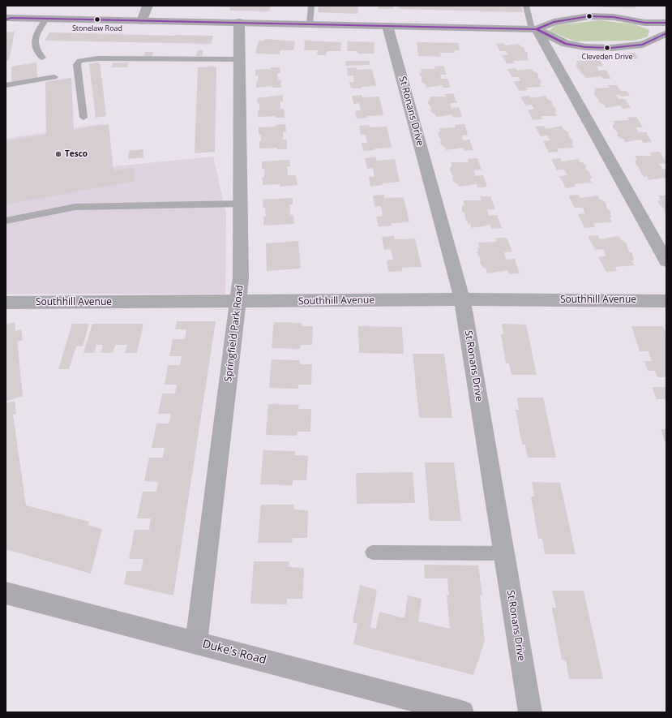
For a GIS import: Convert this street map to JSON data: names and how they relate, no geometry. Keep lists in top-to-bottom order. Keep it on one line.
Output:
{"streets":{"street":["St Ronans Drive","Southhill Avenue","Springfield Park Road","Duke's Road"]},"crossings":[["St Ronans Drive","Southhill Avenue"],["Southhill Avenue","Springfield Park Road"],["Springfield Park Road","Duke's Road"]],"places":["Stonelaw Road","Cleveden Drive","Tesco"]}
